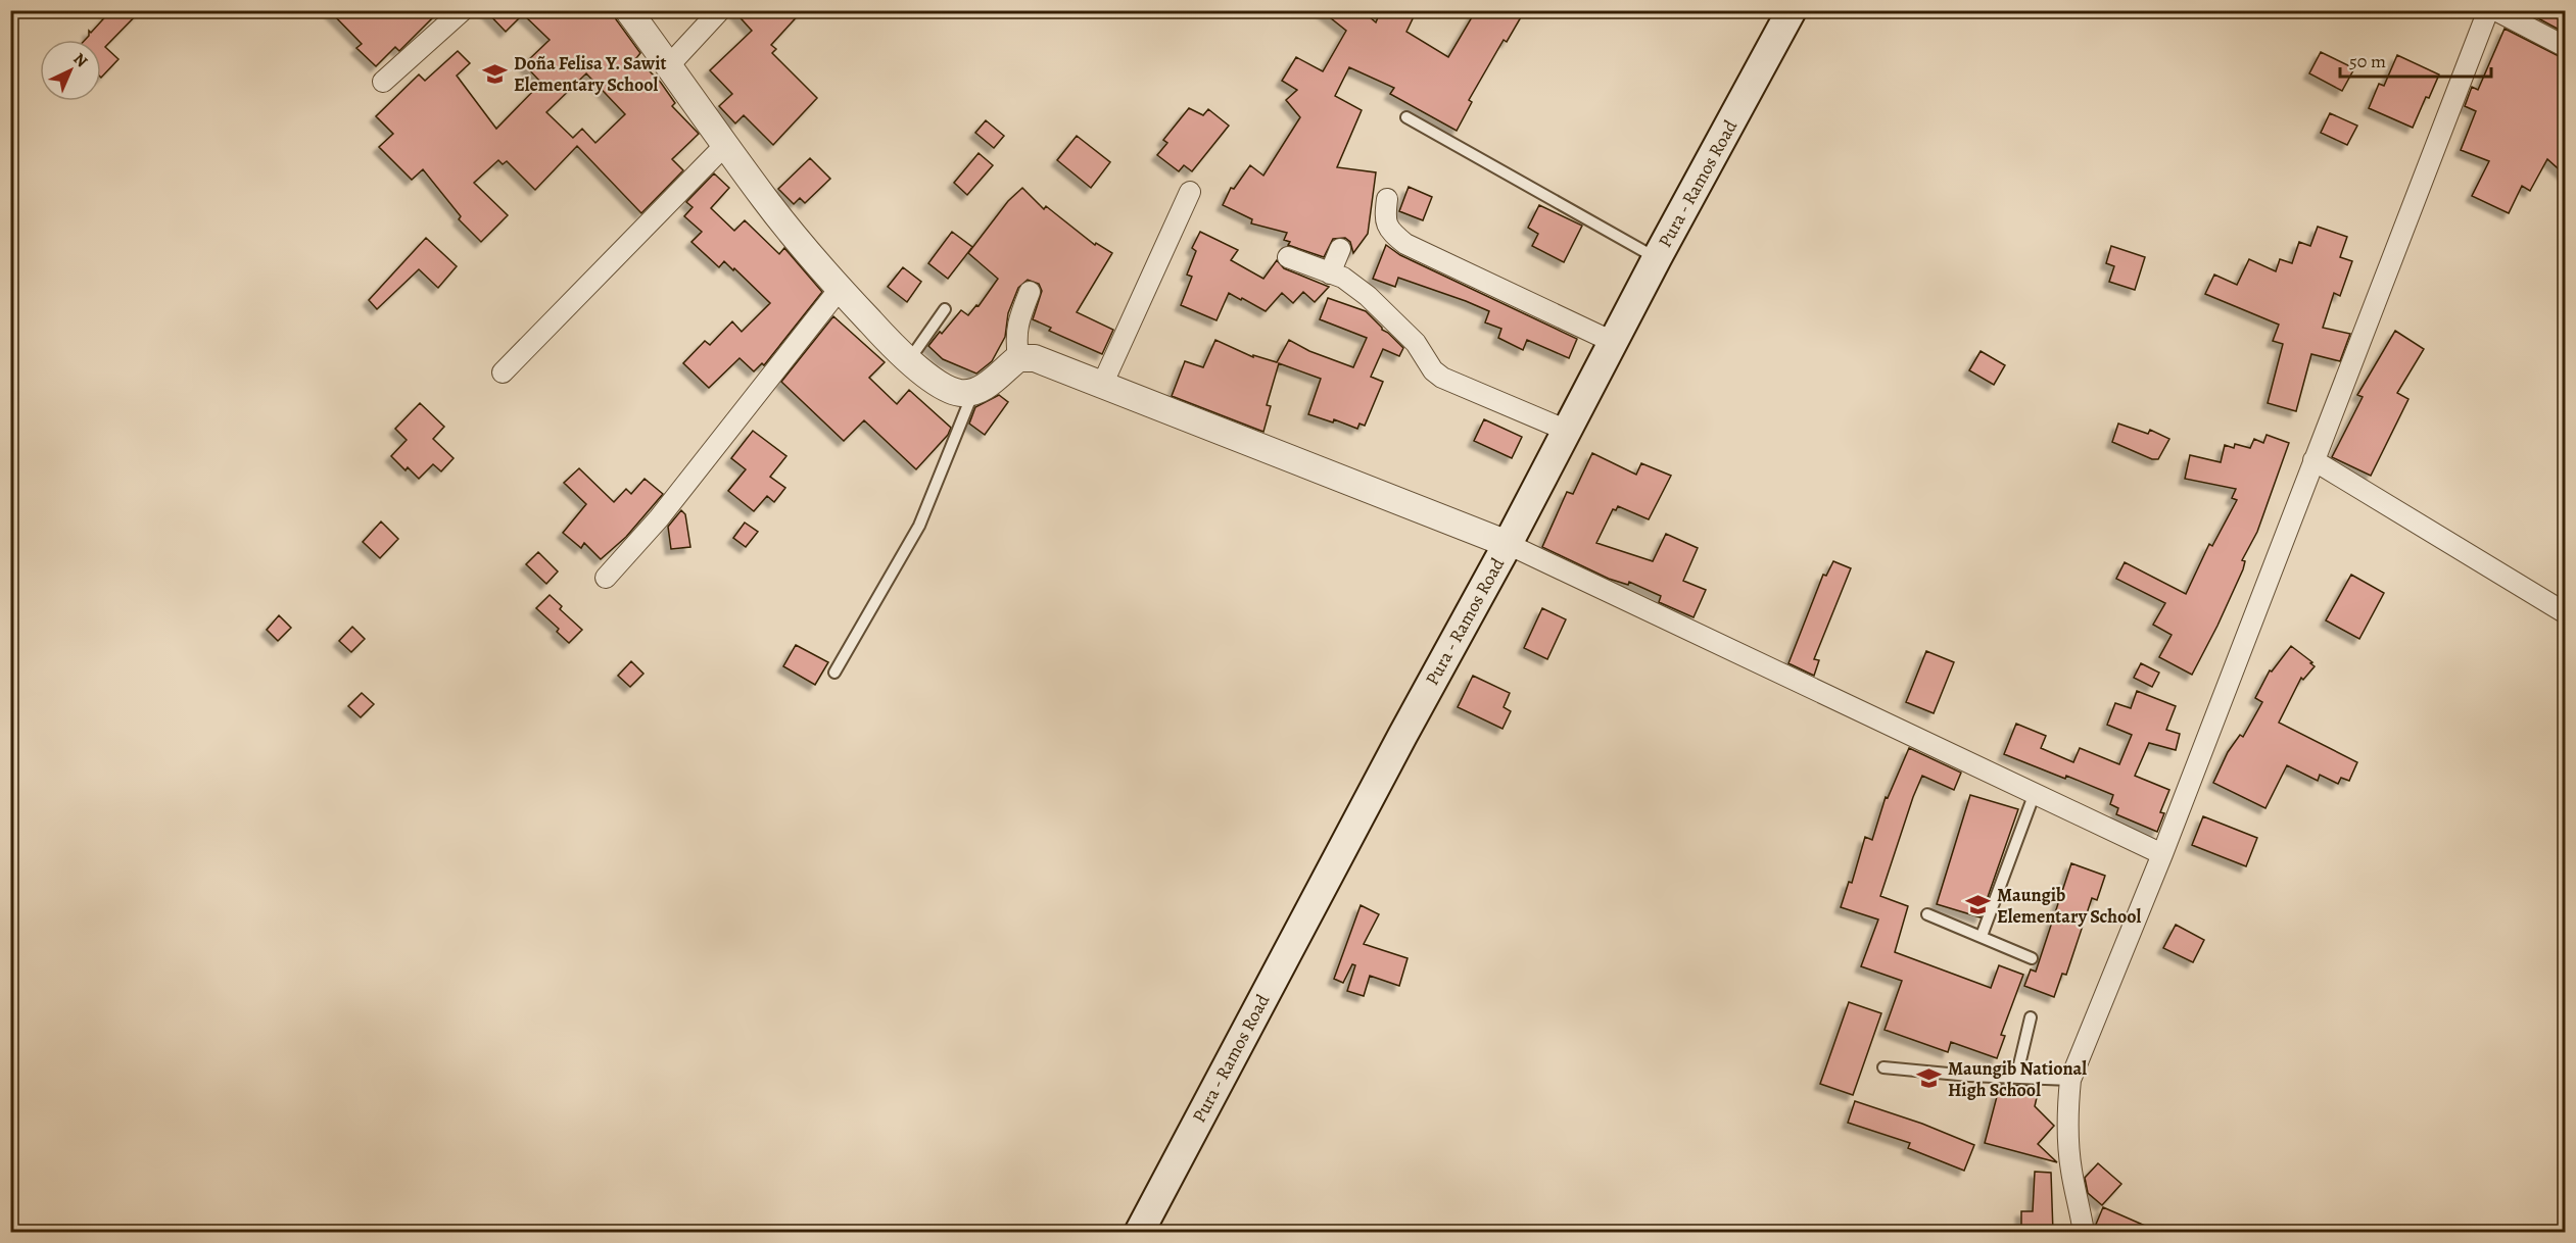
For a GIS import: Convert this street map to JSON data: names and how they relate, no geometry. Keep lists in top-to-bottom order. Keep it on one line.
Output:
{"streets":{"main road":["Pura - Ramos Road"]},"places":{"school or university":["Doña Felisa Y. Sawit Elementary School","Maungib Elementary School","Maungib National High School"]},"scale_bar":"50 m","north":"top right"}
